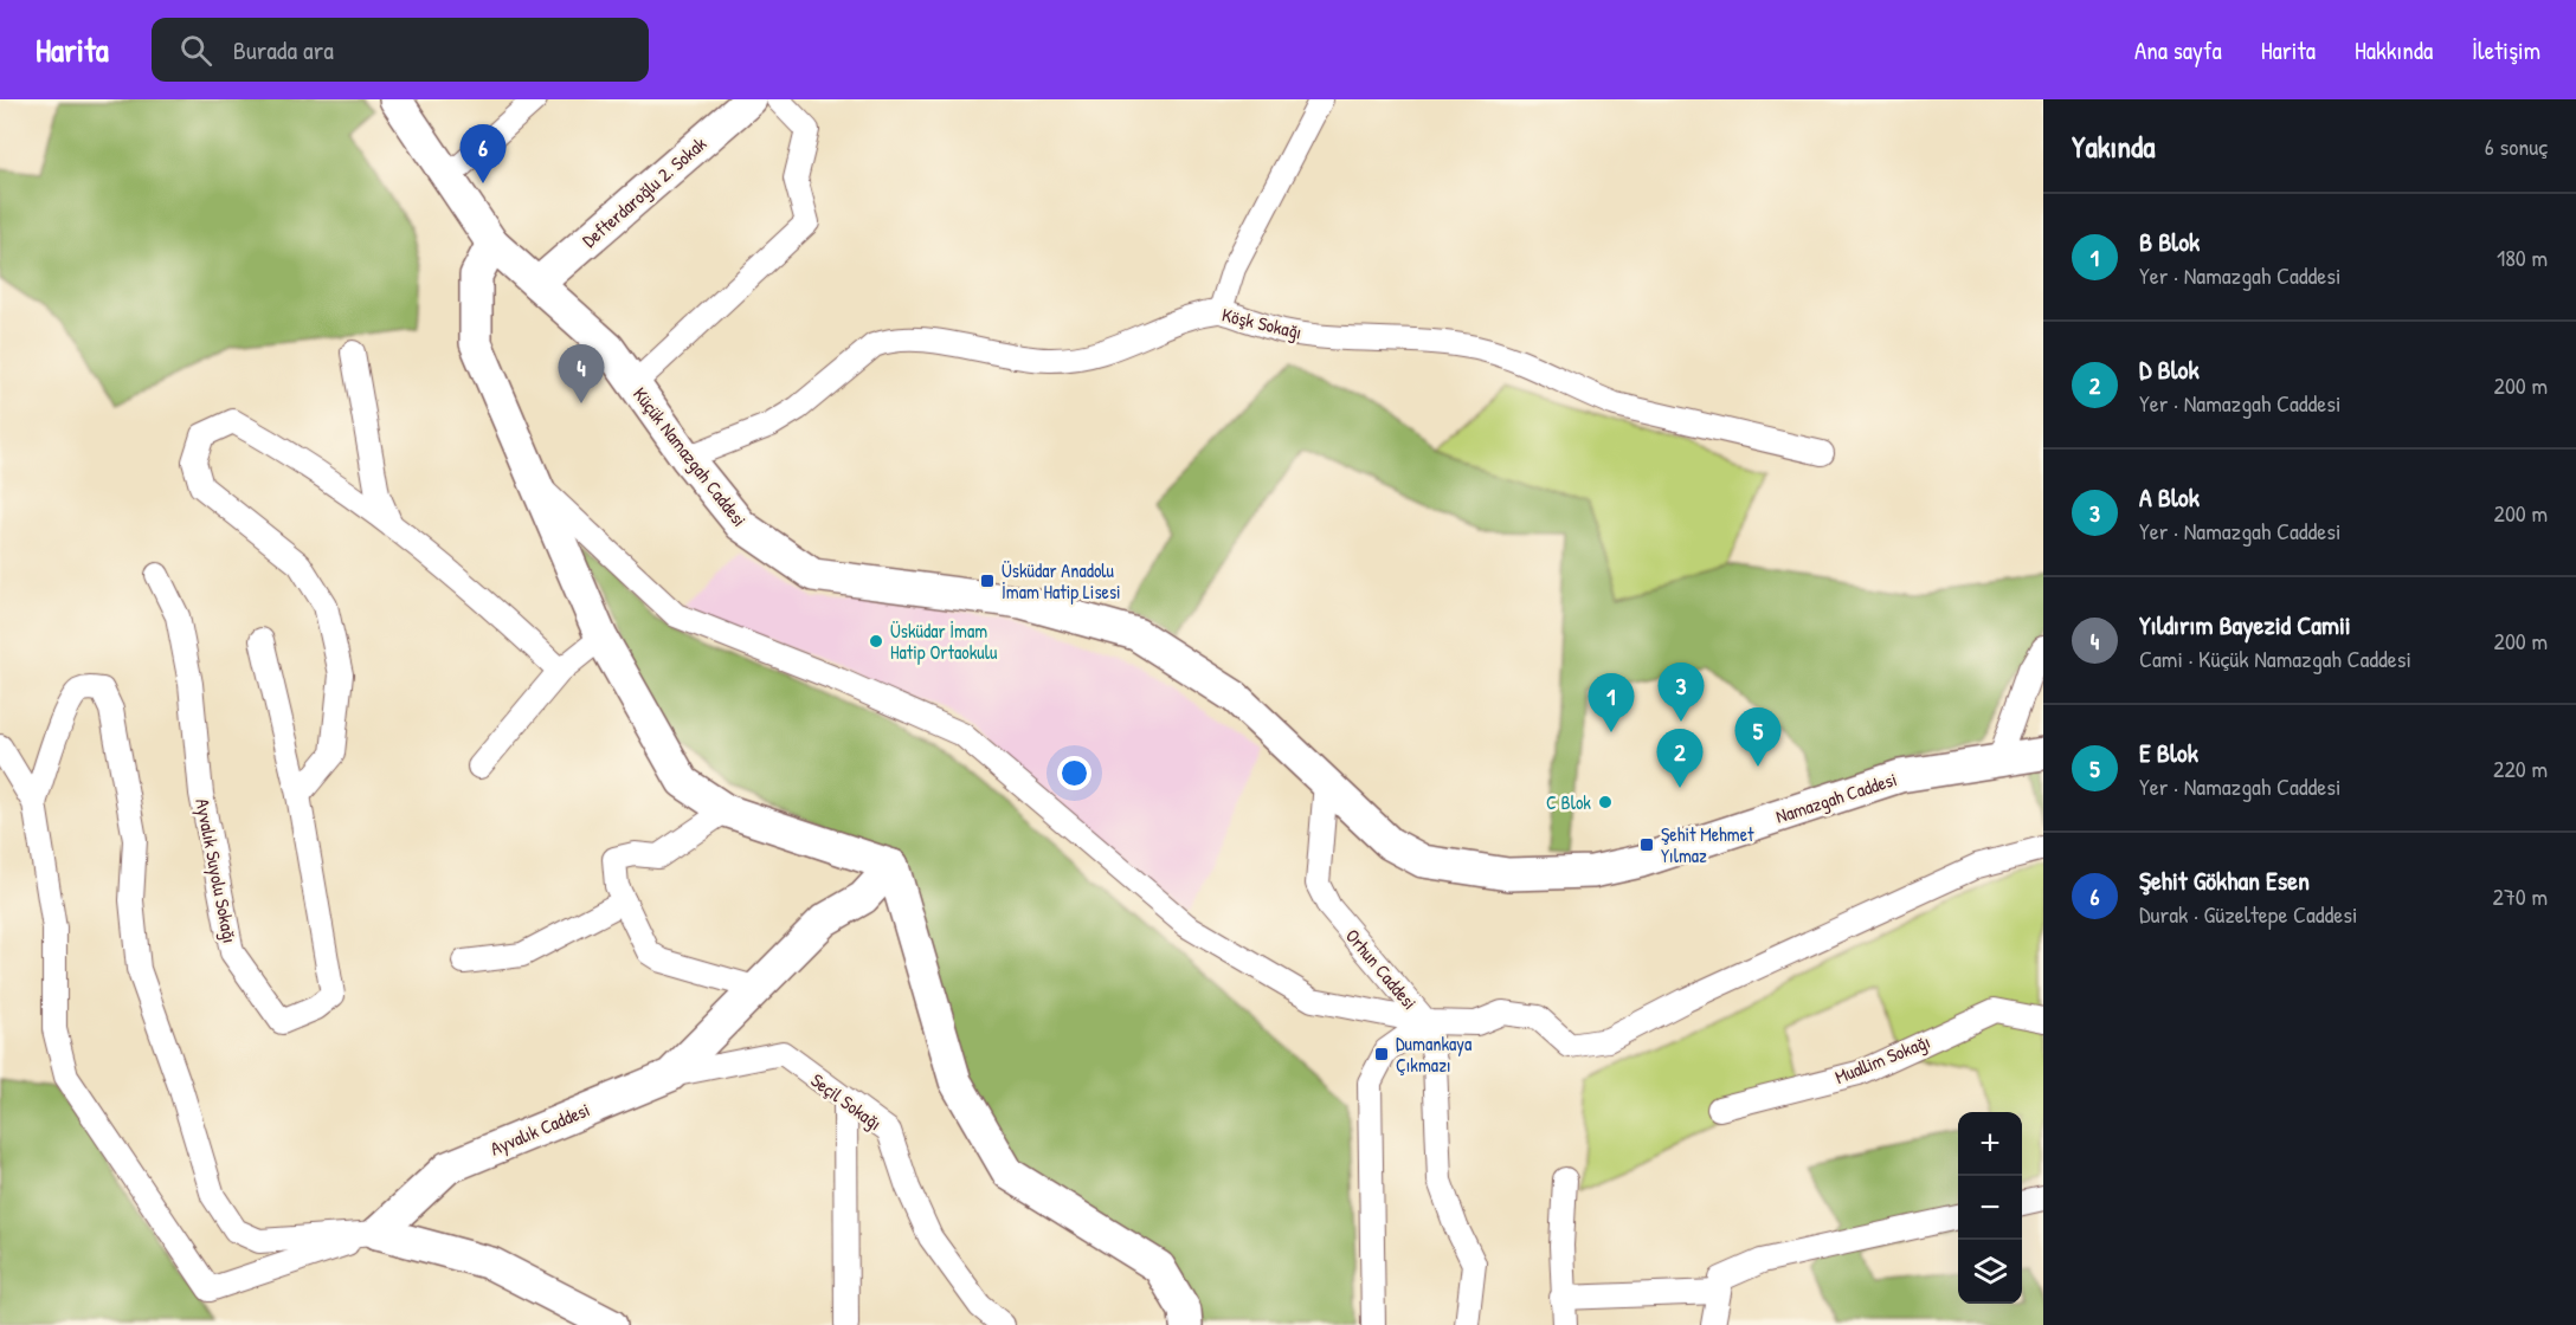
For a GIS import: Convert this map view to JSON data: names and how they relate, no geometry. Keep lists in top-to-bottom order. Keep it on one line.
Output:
{"streets":{"street":["Defterdaroğlu 2. Sokak","Köşk Sokağı","Küçük Namazgah Caddesi","Namazgah Caddesi","Ayvalık Suyolu Sokağı","Orhun Caddesi","Muallim Sokağı","Seçil Sokağı","Ayvalık Caddesi"]},"crossings":[["Defterdaroğlu 2. Sokak","Küçük Namazgah Caddesi"],["Köşk Sokağı","Küçük Namazgah Caddesi"],["Küçük Namazgah Caddesi","Namazgah Caddesi"],["Küçük Namazgah Caddesi","Orhun Caddesi"],["Namazgah Caddesi","Orhun Caddesi"],["Seçil Sokağı","Ayvalık Caddesi"]],"places":{"transit":["Üsküdar Anadolu İmam Hatip Lisesi","Şehit Mehmet Yılmaz","Dumankaya Çıkmazı"],"other":["Üsküdar İmam Hatip Ortaokulu","C Blok"]},"page":{"header":"Harita","search":"Burada ara","nav":["Ana sayfa","Harita","Hakkında","İletişim"],"heading":["Yakında","6 sonuç"],"pins":["6","4","3","1","5","2"],"list":[{"mark":"1","name":"B Blok","note":"Yer · Namazgah Caddesi","value":"180 m"},{"mark":"2","name":"D Blok","note":"Yer · Namazgah Caddesi","value":"200 m"},{"mark":"3","name":"A Blok","note":"Yer · Namazgah Caddesi","value":"200 m"},{"mark":"4","name":"Yıldırım Bayezid Camii","note":"Cami · Küçük Namazgah Caddesi","value":"200 m"},{"mark":"5","name":"E Blok","note":"Yer · Namazgah Caddesi","value":"220 m"},{"mark":"6","name":"Şehit Gökhan Esen","note":"Durak · Güzeltepe Caddesi","value":"270 m"}],"map_buttons":["+","−"]}}
